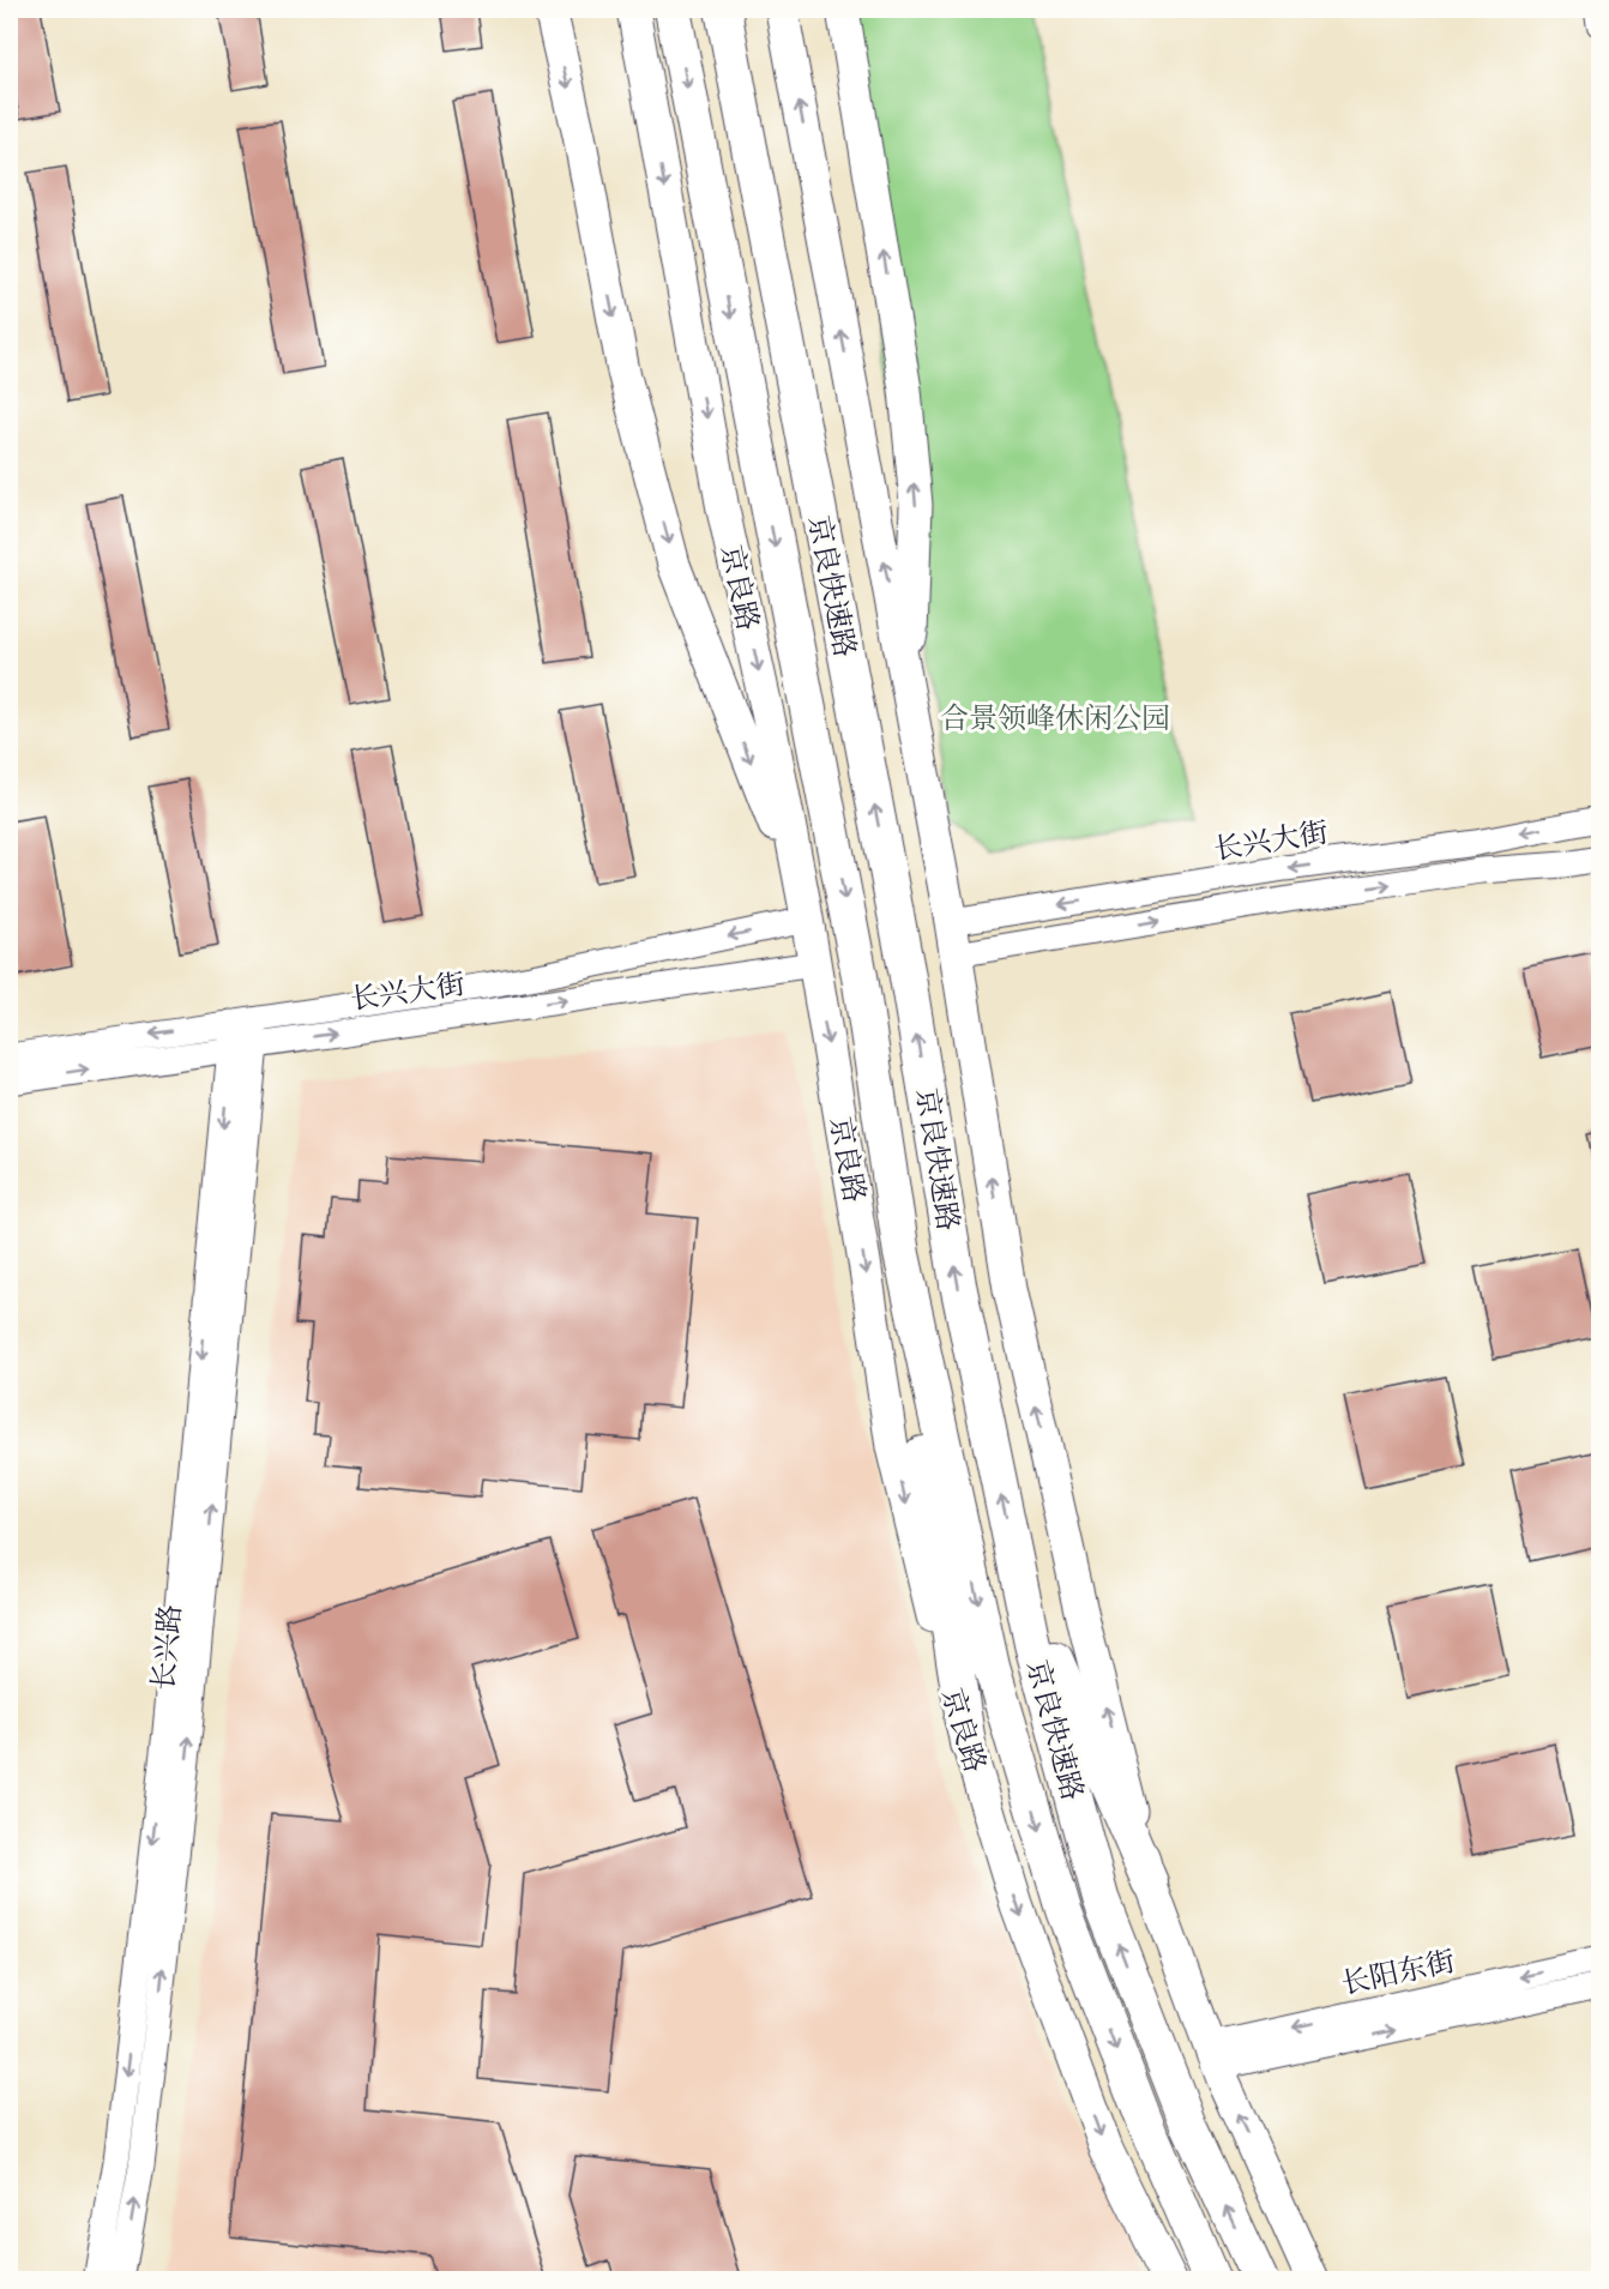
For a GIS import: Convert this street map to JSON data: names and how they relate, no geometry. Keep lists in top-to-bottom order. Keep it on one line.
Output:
{"streets":{"highway":["京良快速路"],"main road":["京良路"],"street":["长兴大街","长兴路","长阳东街"]},"crossings":[["京良路","长兴大街"],["长兴大街","长兴路"]],"parks":["合景领峰休闲公园"]}
